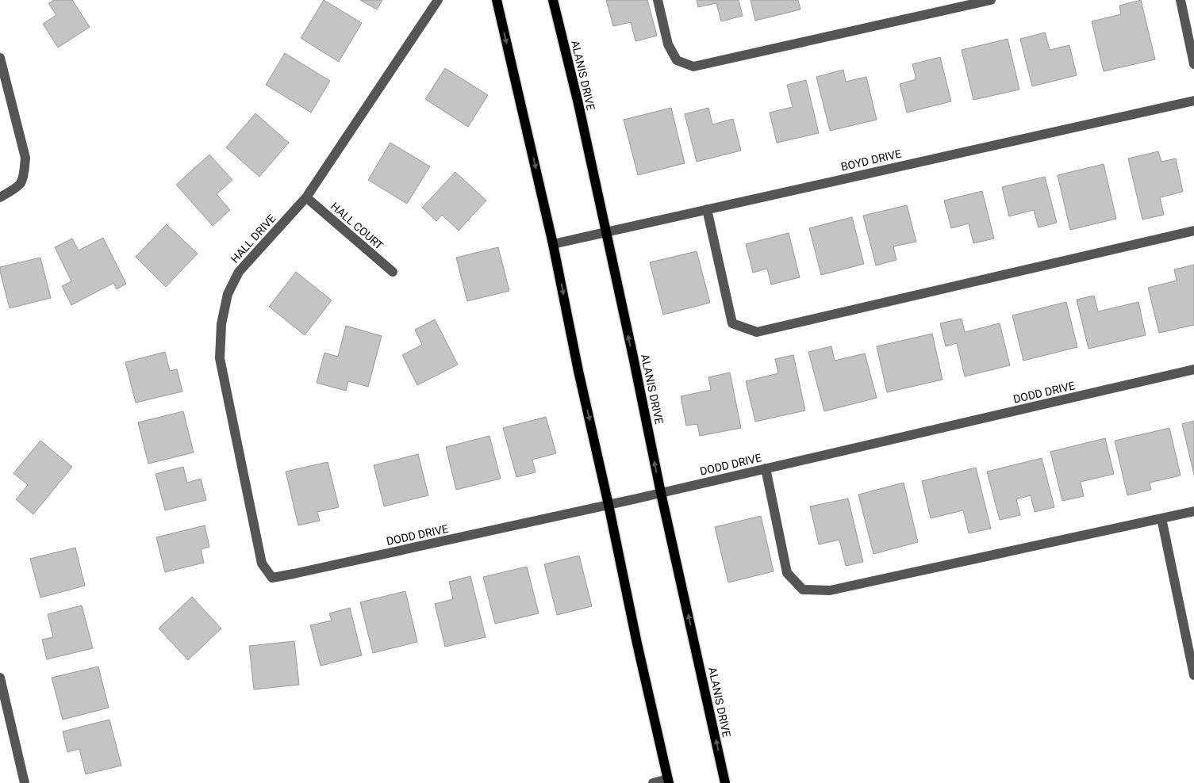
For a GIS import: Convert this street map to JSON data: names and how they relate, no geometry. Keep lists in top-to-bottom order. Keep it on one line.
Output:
{"streets":{"main road":["ALANIS DRIVE"],"street":["BOYD DRIVE","HALL COURT","HALL DRIVE","DODD DRIVE"]},"crossings":[["ALANIS DRIVE","BOYD DRIVE"],["ALANIS DRIVE","DODD DRIVE"],["HALL COURT","HALL DRIVE"],["HALL DRIVE","DODD DRIVE"]]}
